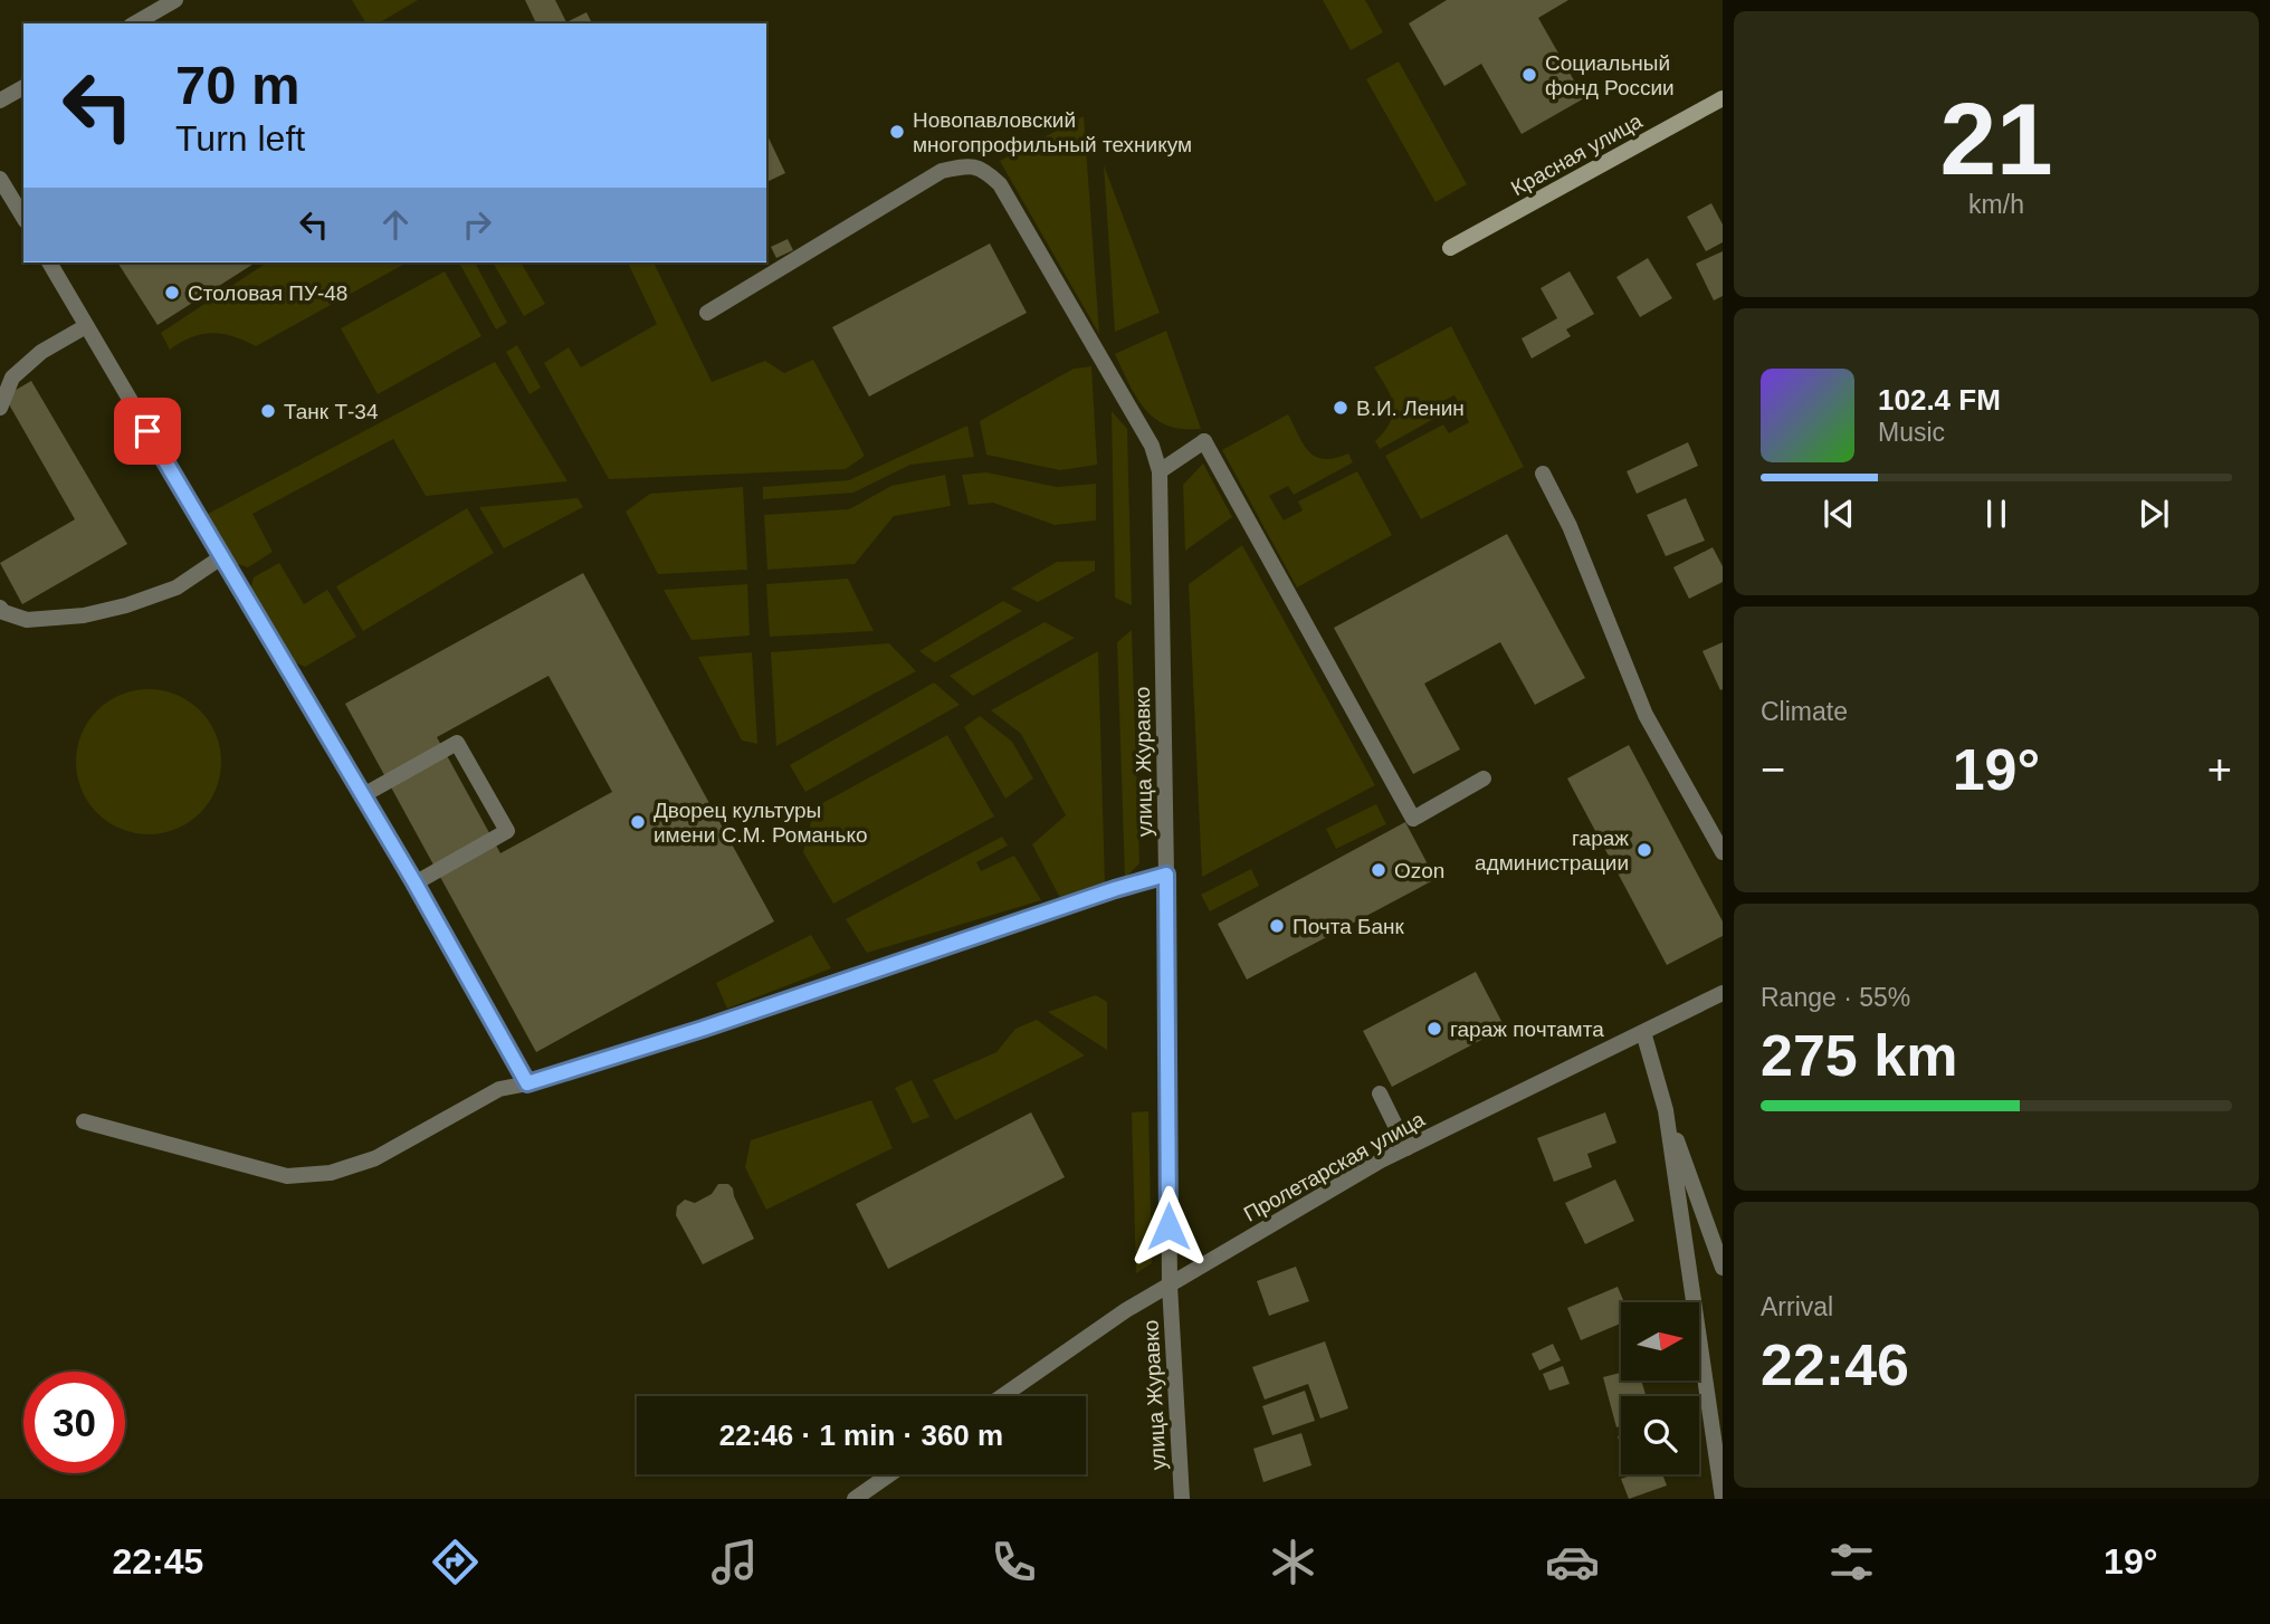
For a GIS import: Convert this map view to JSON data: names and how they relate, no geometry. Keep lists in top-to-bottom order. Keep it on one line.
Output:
{"streets":{"street":["Красная улица","улица Журавко","Пролетарская улица"]},"crossings":[["улица Журавко","Пролетарская улица"]],"places":["Социальный фонд России","Новопавловский многопрофильный техникум","Столовая ПУ-48","В.И. Ленин","Танк Т-34","Дворец культуры имени С.М. Романько","гараж администрации","Ozon","Почта Банк","гараж почтамта"],"north":"right","page":{"tile":[["21","km/h"],"Climate",["Range · 55%","275 km"],["Arrival","22:46"]],"turn":["70 m","Turn left"],"song":["102.4 FM","Music"],"heat":["−","19°","+"],"limit":"30","trip":"22:46 · 1 min · 360 m","tabs":["22:45","19°"]}}
